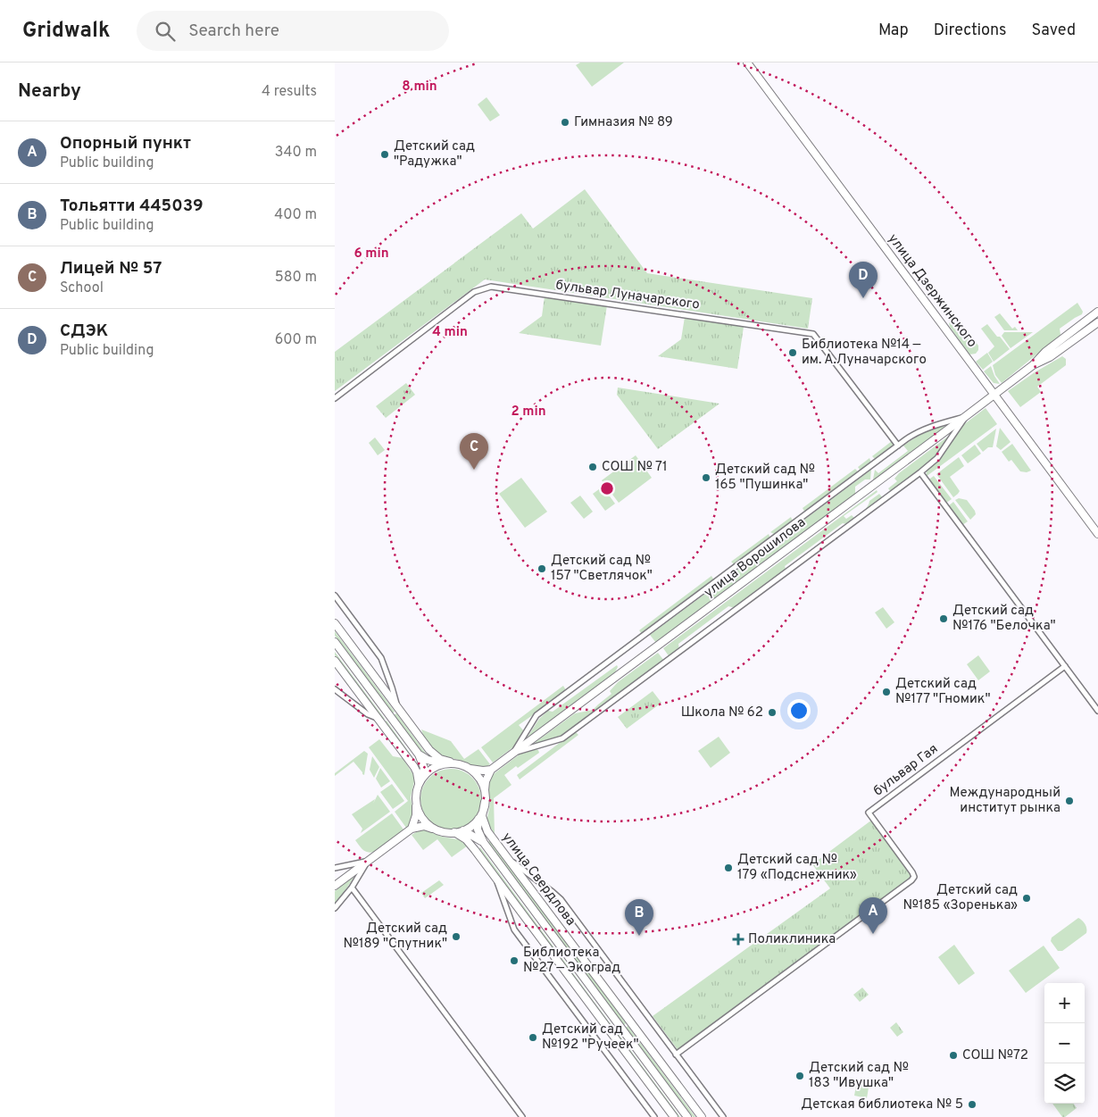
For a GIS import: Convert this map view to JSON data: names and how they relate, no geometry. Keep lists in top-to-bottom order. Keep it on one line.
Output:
{"streets":{"main road":["улица Дзержинского","улица Ворошилова","улица Свердлова"],"street":["бульвар Луначарского","бульвар Гая"]},"crossings":[["улица Дзержинского","улица Ворошилова"]],"places":{"other":["Гимназия № 89","Детский сад \"Радужка\"","Библиотека №14 — им. А.Луначарского","СОШ № 71","Детский сад № 165 \"Пушинка\"","Детский сад № 157 \"Светлячок\"","Детский сад №176 \"Белочка\"","Детский сад №177 \"Гномик\"","Школа № 62","Международный институт рынка","Детский сад № 179 «Подснежник»","Детский сад №185 «Зоренька»","Детский сад №189 \"Спутник\"","Библиотека №27 — Экоград","Детский сад №192 \"Ручеек\"","СОШ №72","Детский сад № 183 \"Ивушка\"","Детская библиотека № 5"],"health":["Поликлиника"]},"page":{"header":"Gridwalk","search":"Search here","nav":["Map","Directions","Saved"],"heading":["Nearby","4 results"],"list":[{"mark":"A","name":"Опорный пункт","note":"Public building","value":"340 m"},{"mark":"B","name":"Тольятти 445039","note":"Public building","value":"400 m"},{"mark":"C","name":"Лицей № 57","note":"School","value":"580 m"},{"mark":"D","name":"СДЭК","note":"Public building","value":"600 m"}],"pins":["D","C","A","B"],"map_buttons":["+","−"]},"rings":["8 min","6 min","4 min","2 min"]}
